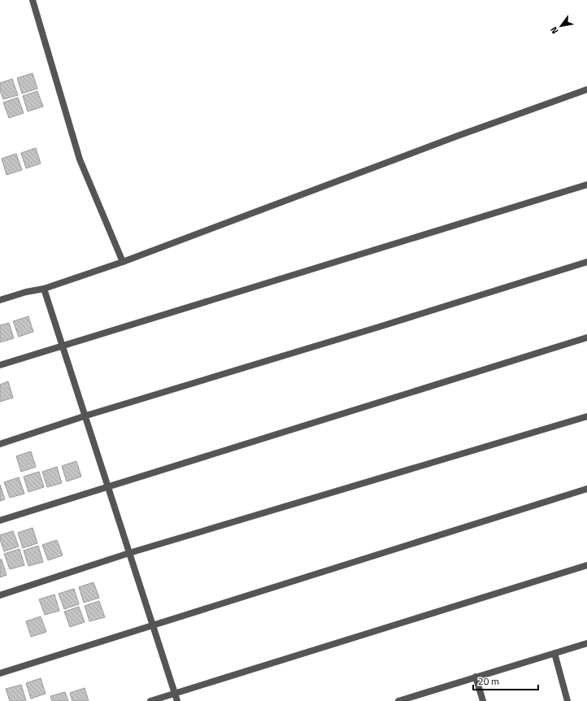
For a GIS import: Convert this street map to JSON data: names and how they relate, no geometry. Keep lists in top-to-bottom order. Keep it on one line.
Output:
{"scale_bar":"20 m","north":"bottom left"}
